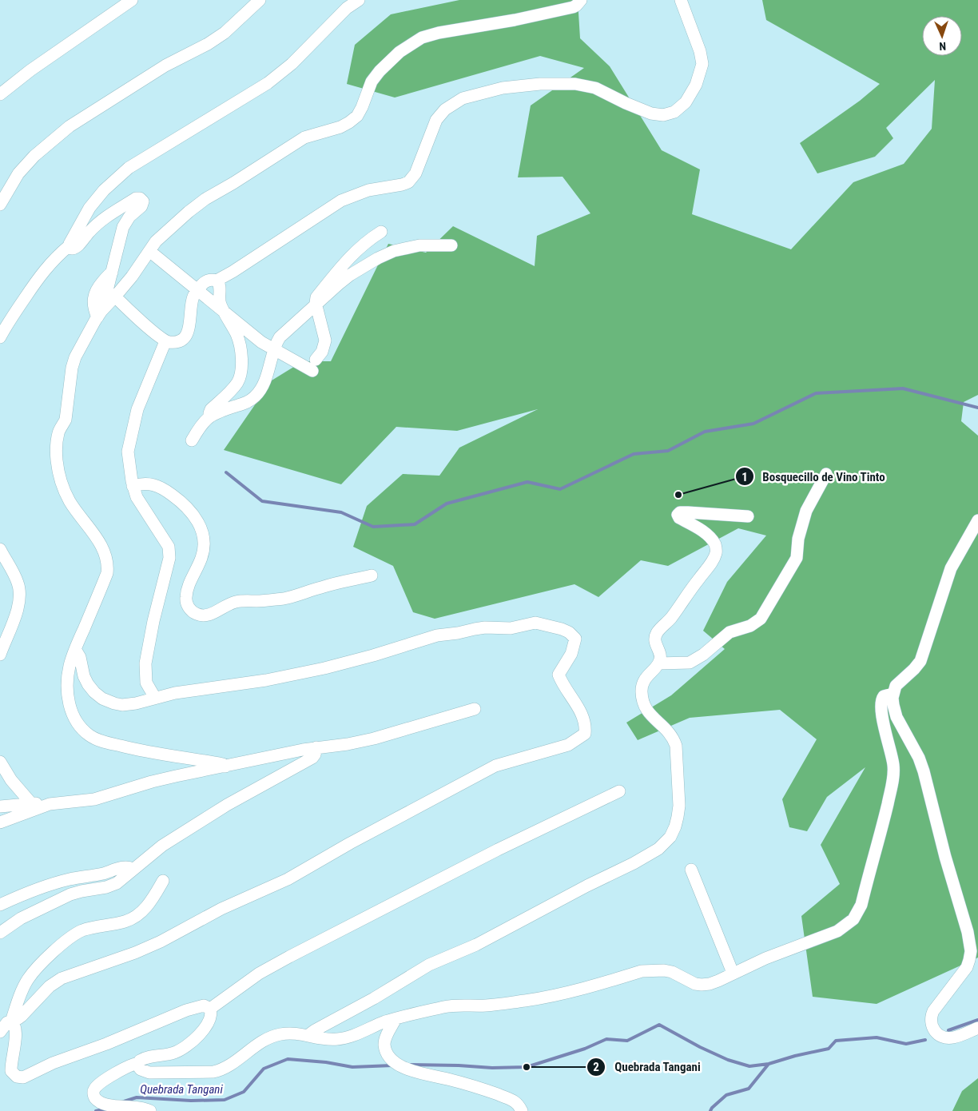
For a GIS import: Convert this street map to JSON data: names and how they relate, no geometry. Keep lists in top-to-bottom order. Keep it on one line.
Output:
{"water":["Quebrada Tangani"],"places":["Bosquecillo de Vino Tinto","Quebrada Tangani"],"north":"bottom"}
